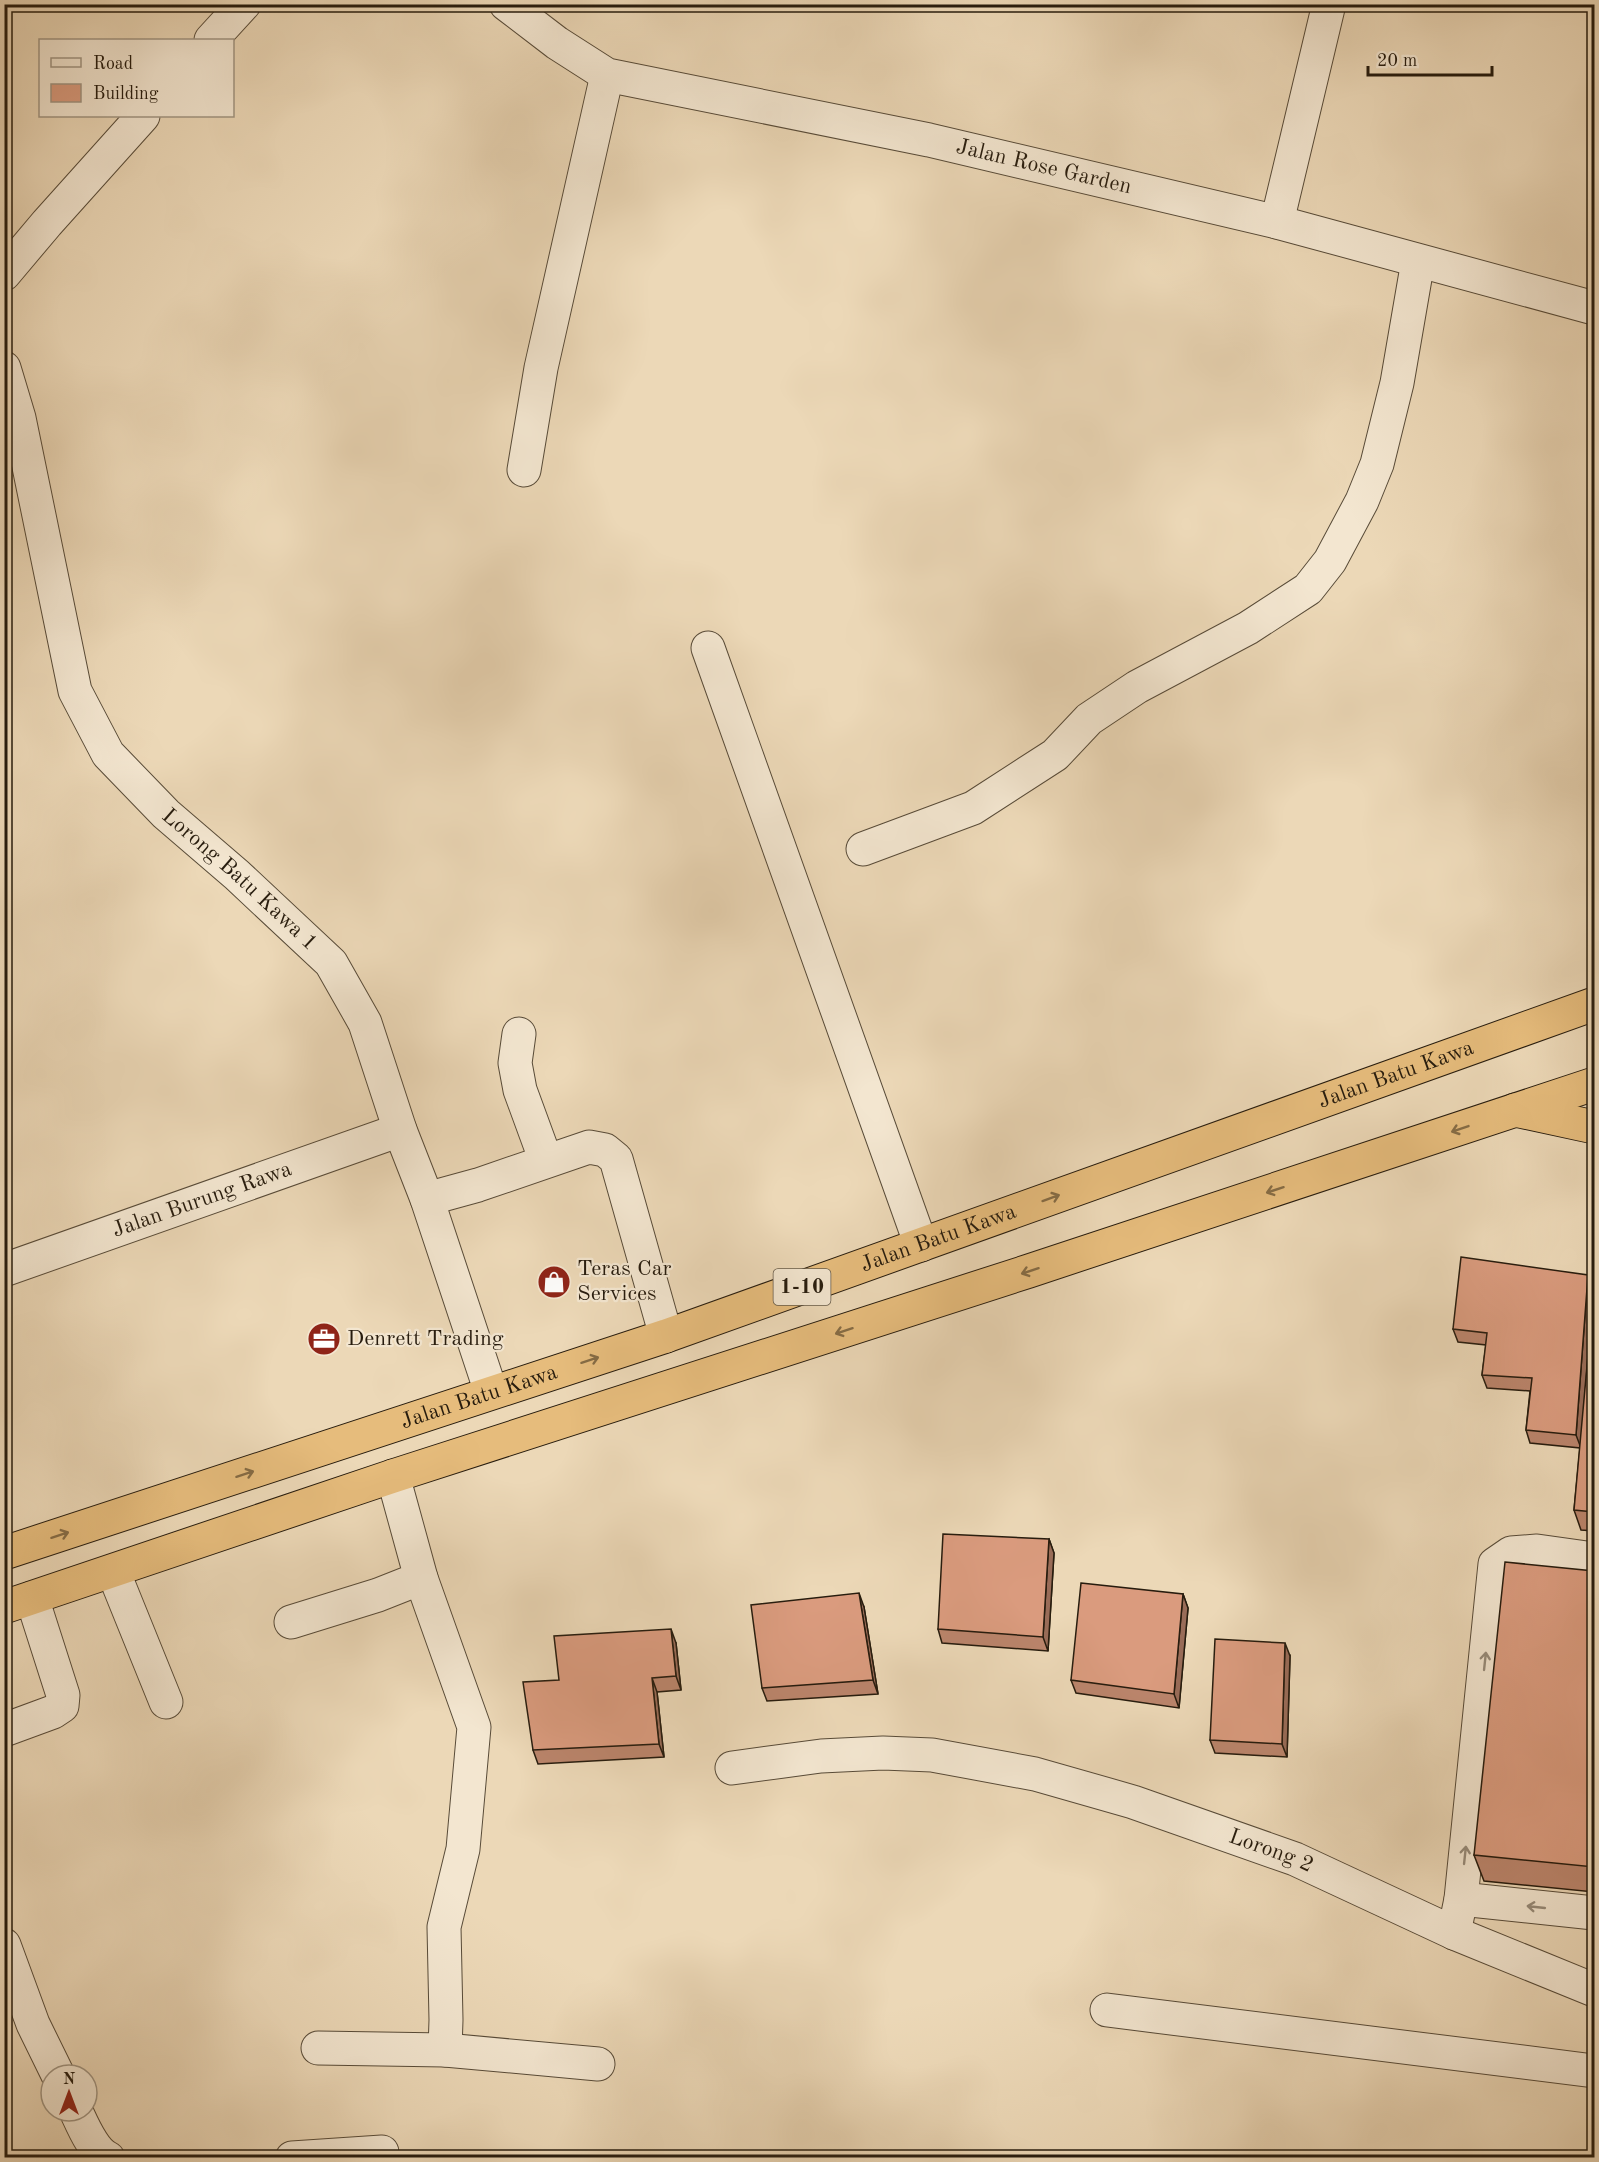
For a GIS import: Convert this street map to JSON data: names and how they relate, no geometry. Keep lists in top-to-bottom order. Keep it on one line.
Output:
{"streets":{"highway":["Jalan Batu Kawa","1-10"],"street":["Jalan Rose Garden","Lorong Batu Kawa 1","Jalan Burung Rawa","Lorong 2"]},"crossings":[["Lorong Batu Kawa 1","Jalan Batu Kawa"],["Lorong Batu Kawa 1","Jalan Burung Rawa"]],"places":{"shop":["Teras Car Services"],"office":["Denrett Trading"]},"legend":["Road","Building"],"scale_bar":"20 m","north":"top"}
